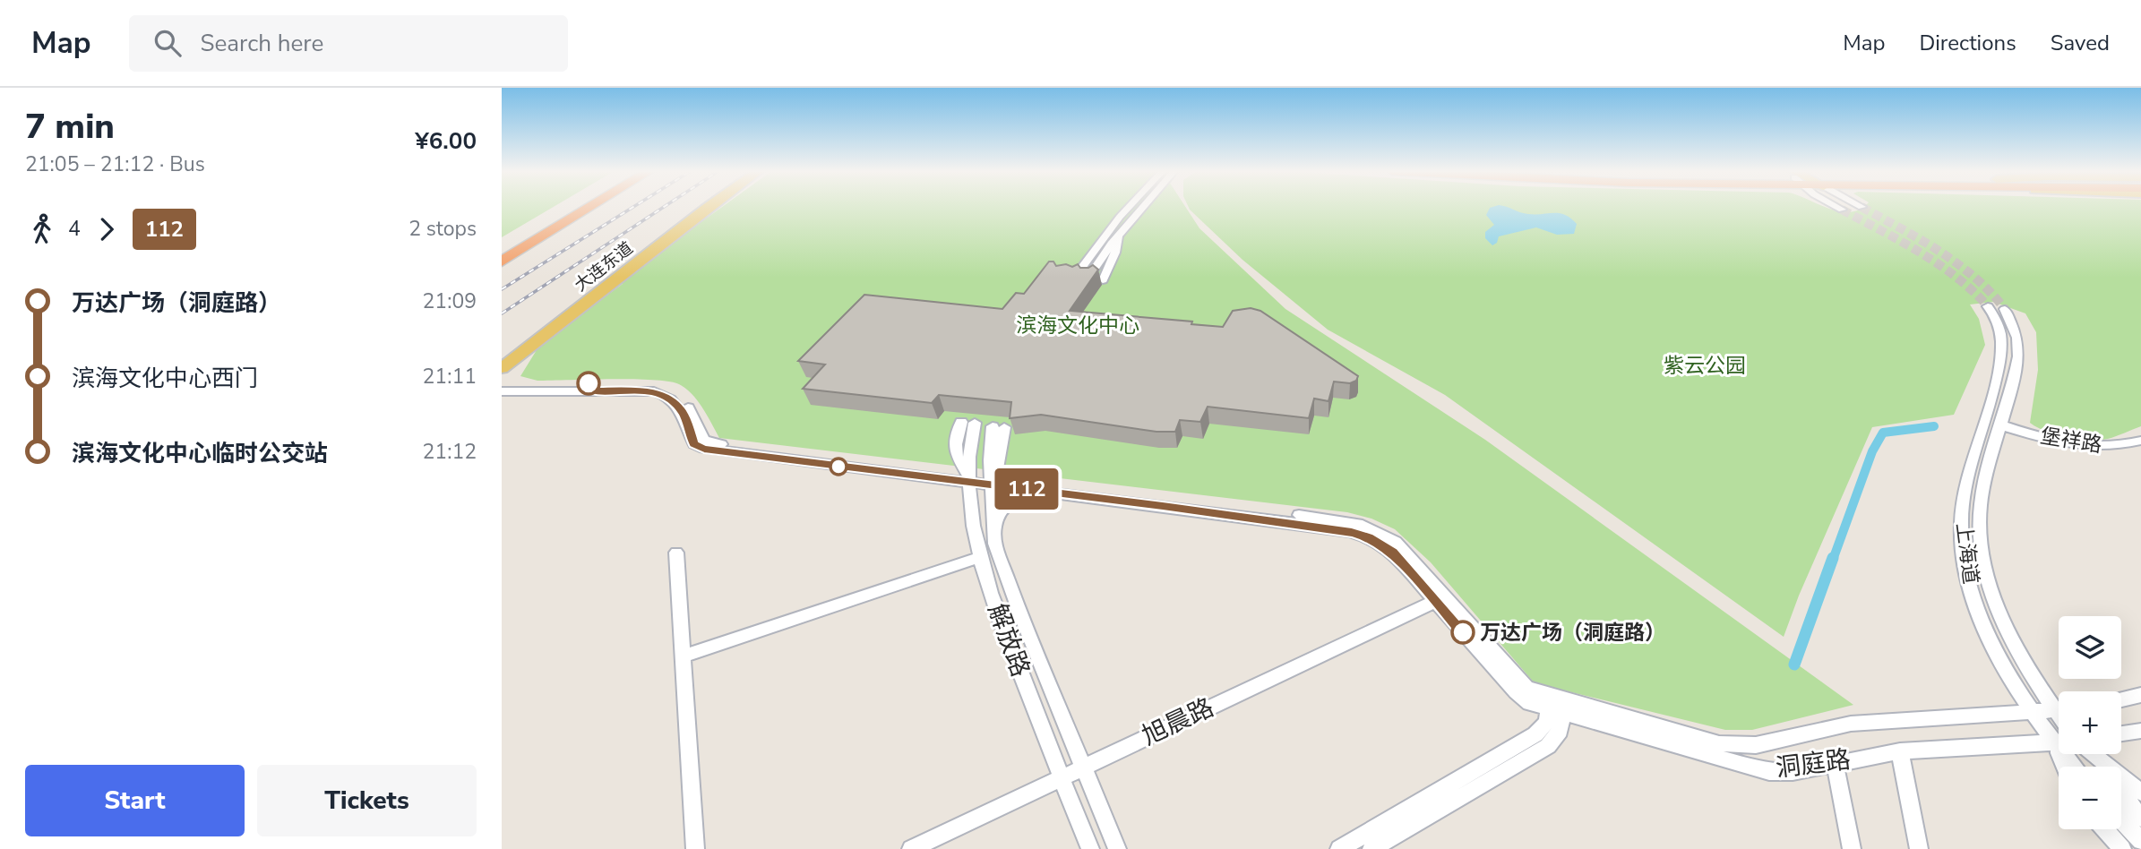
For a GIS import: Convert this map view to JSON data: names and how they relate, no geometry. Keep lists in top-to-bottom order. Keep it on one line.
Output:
{"streets":{"main road":["大连东道"],"street":["堡祥路","上海道","解放路","旭晨路","洞庭路"]},"crossings":[["堡祥路","上海道"],["上海道","洞庭路"],["解放路","旭晨路"]],"parks":["滨海文化中心","紫云公园"],"places":["万达广场（洞庭路）"],"lines":["bus line 112"],"page":{"header":"Map","search":"Search here","nav":["Map","Directions","Saved"],"heading":["7 min","21:05 – 21:12 · Bus","¥6.00"],"on_map":"112","legs":["4","112","2 stops"],"list":[{"name":"万达广场（洞庭路）","value":"21:09"},{"name":"滨海文化中心西门","value":"21:11"},{"name":"滨海文化中心临时公交站","value":"21:12"}],"map_buttons":["+","−"],"buttons":["Start","Tickets"]}}
